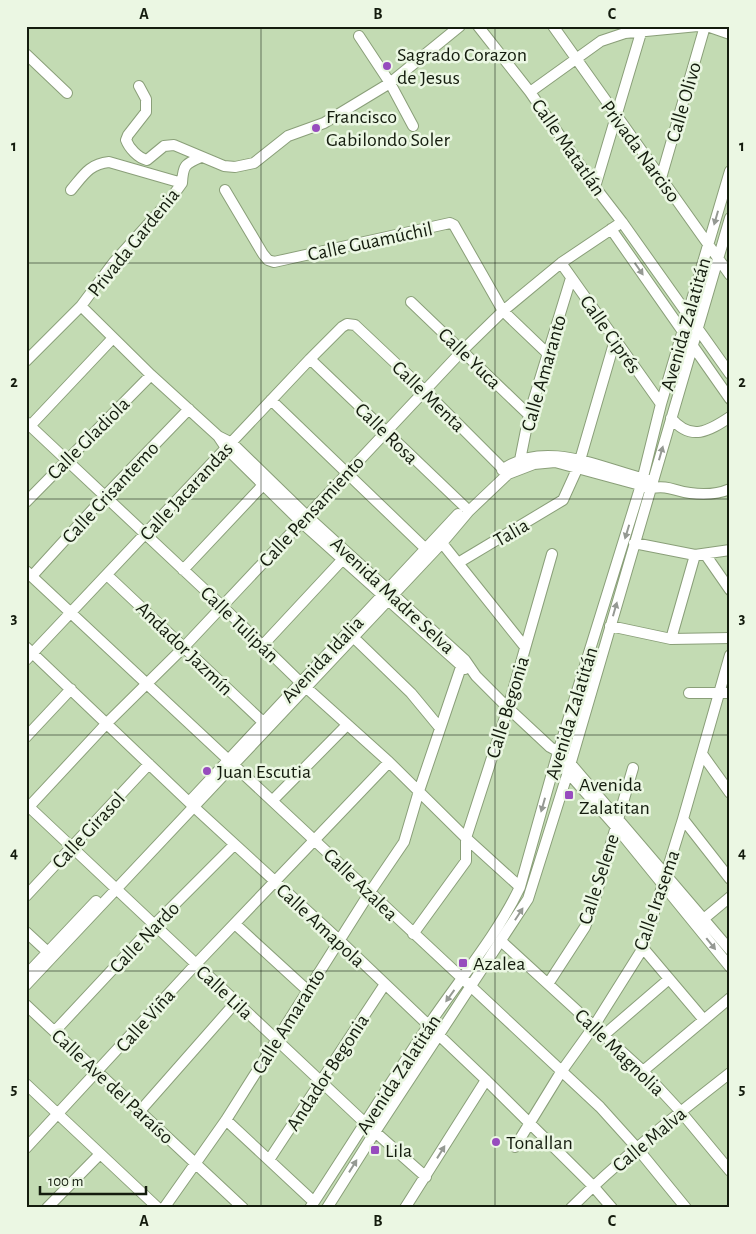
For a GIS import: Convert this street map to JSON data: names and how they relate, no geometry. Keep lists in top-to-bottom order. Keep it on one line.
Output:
{"streets":{"street":["Calle Olivo","Calle Matatlán","Privada Narciso","Calle Guamúchil","Privada Gardenia","Avenida Zalatitán","Calle Ciprés","Calle Yuca","Calle Amaranto","Calle Menta","Calle Rosa","Calle Gladiola","Calle Jacarandas","Calle Crisantemo","Calle Pensamiento","Talia","Avenida Madre Selva","Calle Tulipán","Andador Jazmín","Avenida Idalia","Calle Begonia","Calle Girasol","Calle Selene","Calle Azalea","Calle Irasema","Calle Amapola","Calle Nardo","Calle Lila","Calle Viña","Calle Magnolia","Andador Begonia","Calle Ave del Paraíso","Calle Malva"]},"crossings":[["Calle Olivo","Privada Narciso"],["Calle Matatlán","Avenida Zalatitán"],["Privada Narciso","Avenida Zalatitán"],["Calle Guamúchil","Calle Amaranto"],["Calle Guamúchil","Calle Pensamiento"],["Privada Gardenia","Avenida Madre Selva"],["Avenida Zalatitán","Calle Ciprés"],["Avenida Zalatitán","Avenida Madre Selva"],["Avenida Zalatitán","Calle Tulipán"],["Avenida Zalatitán","Avenida Idalia"],["Avenida Zalatitán","Calle Azalea"],["Avenida Zalatitán","Calle Amapola"],["Avenida Zalatitán","Calle Lila"],["Avenida Zalatitán","Calle Magnolia"],["Calle Ciprés","Calle Amaranto"],["Calle Ciprés","Calle Pensamiento"],["Calle Yuca","Calle Amaranto"],["Calle Yuca","Calle Pensamiento"],["Calle Amaranto","Avenida Madre Selva"],["Calle Amaranto","Calle Tulipán"],["Calle Amaranto","Avenida Idalia"],["Calle Amaranto","Calle Azalea"],["Calle Amaranto","Calle Amapola"],["Calle Amaranto","Calle Lila"],["Calle Amaranto","Calle Ave del Paraíso"],["Calle Menta","Calle Jacarandas"],["Calle Menta","Calle Pensamiento"],["Calle Menta","Avenida Idalia"],["Calle Rosa","Calle Jacarandas"],["Calle Rosa","Calle Pensamiento"],["Calle Rosa","Avenida Idalia"],["Calle Gladiola","Avenida Madre Selva"],["Calle Gladiola","Calle Tulipán"],["Calle Jacarandas","Avenida Madre Selva"],["Calle Jacarandas","Calle Tulipán"],["Calle Jacarandas","Andador Jazmín"],["Calle Jacarandas","Calle Azalea"],["Calle Jacarandas","Calle Amapola"],["Calle Crisantemo","Avenida Madre Selva"],["Calle Crisantemo","Calle Tulipán"],["Calle Crisantemo","Calle Azalea"],["Calle Pensamiento","Avenida Madre Selva"],["Calle Pensamiento","Calle Tulipán"],["Calle Pensamiento","Andador Jazmín"],["Calle Pensamiento","Calle Azalea"],["Calle Pensamiento","Calle Amapola"],["Calle Pensamiento","Calle Lila"],["Talia","Avenida Idalia"],["Avenida Madre Selva","Avenida Idalia"],["Avenida Madre Selva","Calle Begonia"],["Avenida Madre Selva","Calle Selene"],["Avenida Madre Selva","Calle Irasema"],["Calle Tulipán","Avenida Idalia"],["Calle Tulipán","Calle Begonia"],["Calle Tulipán","Calle Viña"],["Andador Jazmín","Avenida Idalia"],["Avenida Idalia","Calle Azalea"],["Avenida Idalia","Calle Amapola"],["Avenida Idalia","Calle Lila"],["Calle Girasol","Calle Amapola"],["Calle Girasol","Calle Lila"],["Calle Selene","Calle Magnolia"],["Calle Azalea","Calle Irasema"],["Calle Azalea","Calle Viña"],["Calle Azalea","Calle Malva"],["Calle Irasema","Calle Amapola"],["Calle Irasema","Calle Magnolia"],["Calle Amapola","Calle Nardo"],["Calle Amapola","Calle Viña"],["Calle Amapola","Andador Begonia"],["Calle Amapola","Calle Malva"],["Calle Nardo","Calle Lila"],["Calle Nardo","Calle Ave del Paraíso"],["Calle Lila","Calle Viña"],["Calle Lila","Andador Begonia"],["Calle Viña","Calle Ave del Paraíso"],["Calle Magnolia","Calle Malva"]],"places":{"other":["Sagrado Corazon de Jesus","Francisco Gabilondo Soler","Juan Escutia","Tonallan"],"transit":["Avenida Zalatitan","Azalea","Lila"]},"scale_bar":"100 m","grid":{"columns":["A","B","C"],"rows":["1","2","3","4","5"]}}
